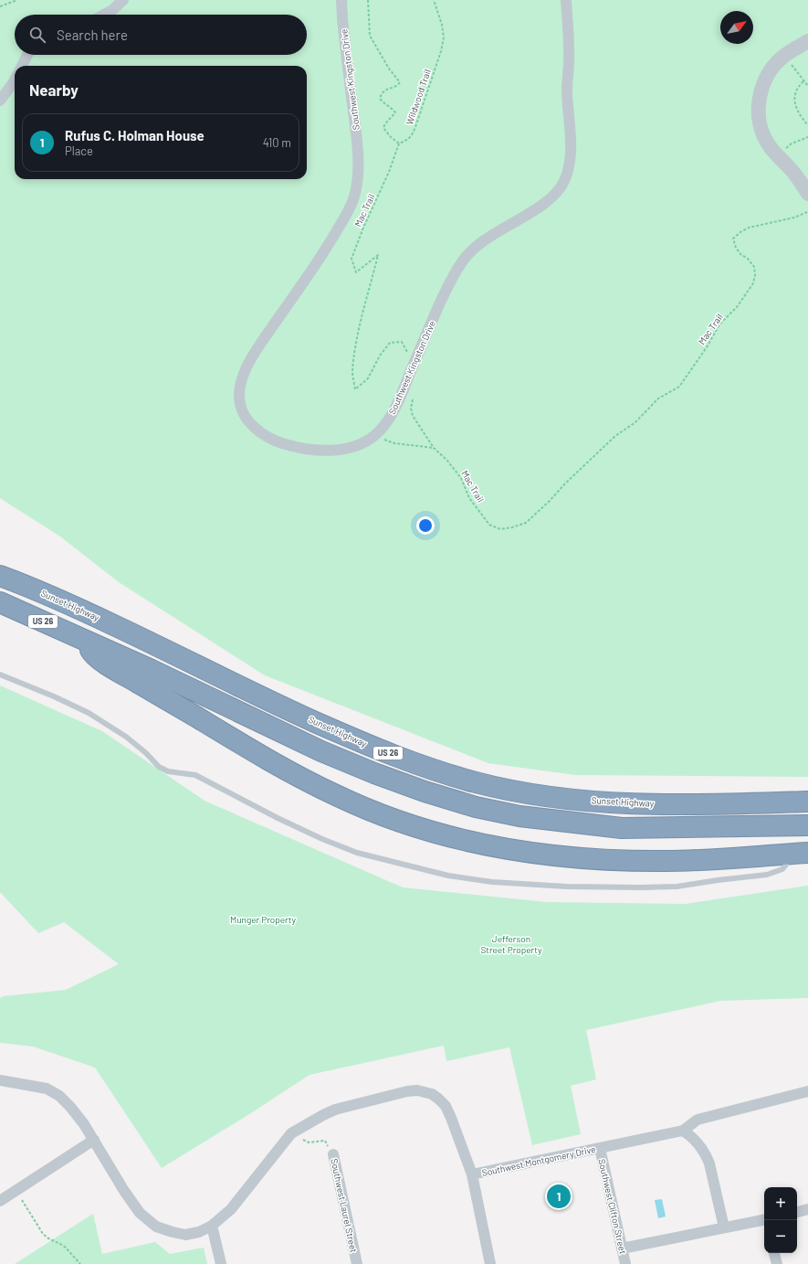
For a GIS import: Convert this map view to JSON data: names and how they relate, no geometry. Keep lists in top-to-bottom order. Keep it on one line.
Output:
{"streets":{"highway":["Sunset Highway","US 26"],"street":["Southwest Kingston Drive","Southwest Montgomery Drive","Southwest Laurel Street","Southwest Clifton Street"],"path":["Wildwood Trail","Mac Trail"]},"crossings":[["Southwest Kingston Drive","Mac Trail"],["Wildwood Trail","Mac Trail"],["Southwest Montgomery Drive","Southwest Laurel Street"],["Southwest Montgomery Drive","Southwest Clifton Street"]],"parks":["Munger Property","Jefferson Street Property"],"north":"top right","page":{"search":"Search here","heading":"Nearby","list":[{"mark":"1","name":"Rufus C. Holman House","note":"Place","value":"410 m"}],"pins":"1","map_buttons":["+","−"]}}
